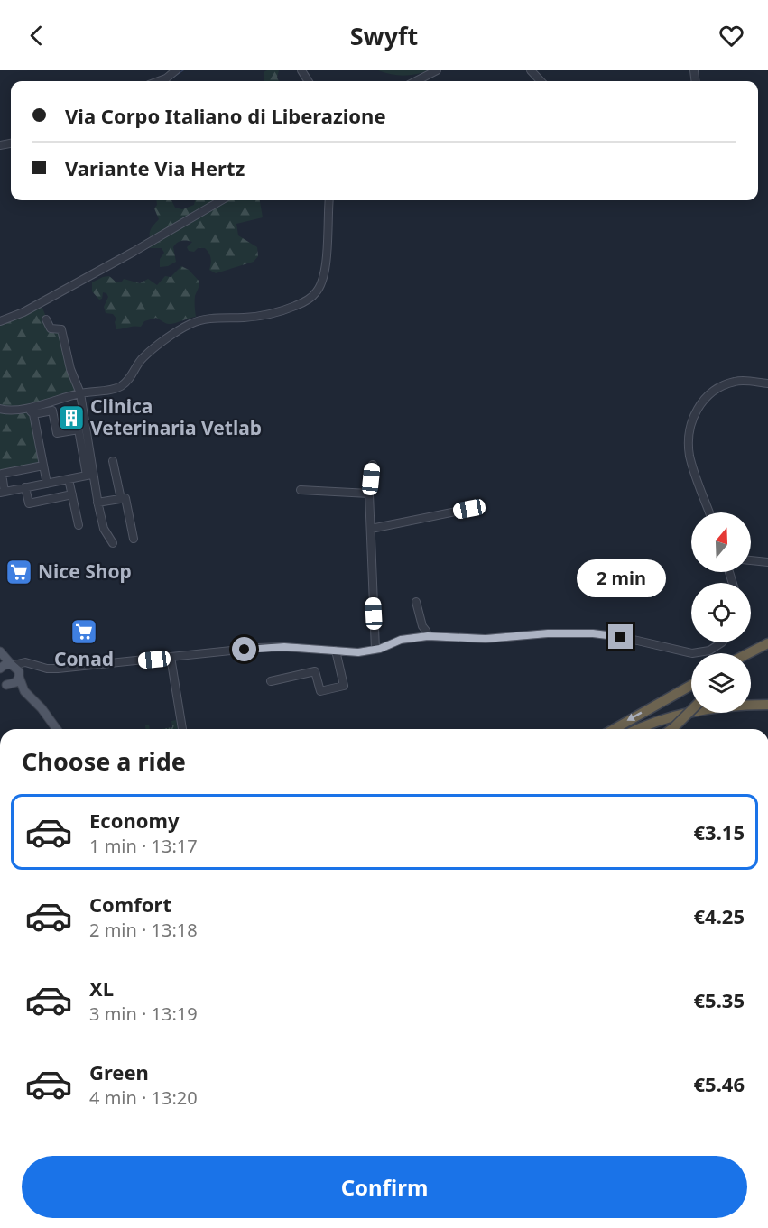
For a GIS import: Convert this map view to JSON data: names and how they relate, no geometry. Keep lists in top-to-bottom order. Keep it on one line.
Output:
{"places":{"building":["Clinica Veterinaria Vetlab"],"supermarket":["Nice Shop","Conad"]},"north":"top","page":{"header":"Swyft","banner":["Via Corpo Italiano di Liberazione","Variante Via Hertz"],"bubble":"2 min","heading":"Choose a ride","list":[{"name":"Economy","note":"1 min · 13:17","value":"€3.15"},{"name":"Comfort","note":"2 min · 13:18","value":"€4.25"},{"name":"XL","note":"3 min · 13:19","value":"€5.35"},{"name":"Green","note":"4 min · 13:20","value":"€5.46"}],"buttons":"Confirm"}}
